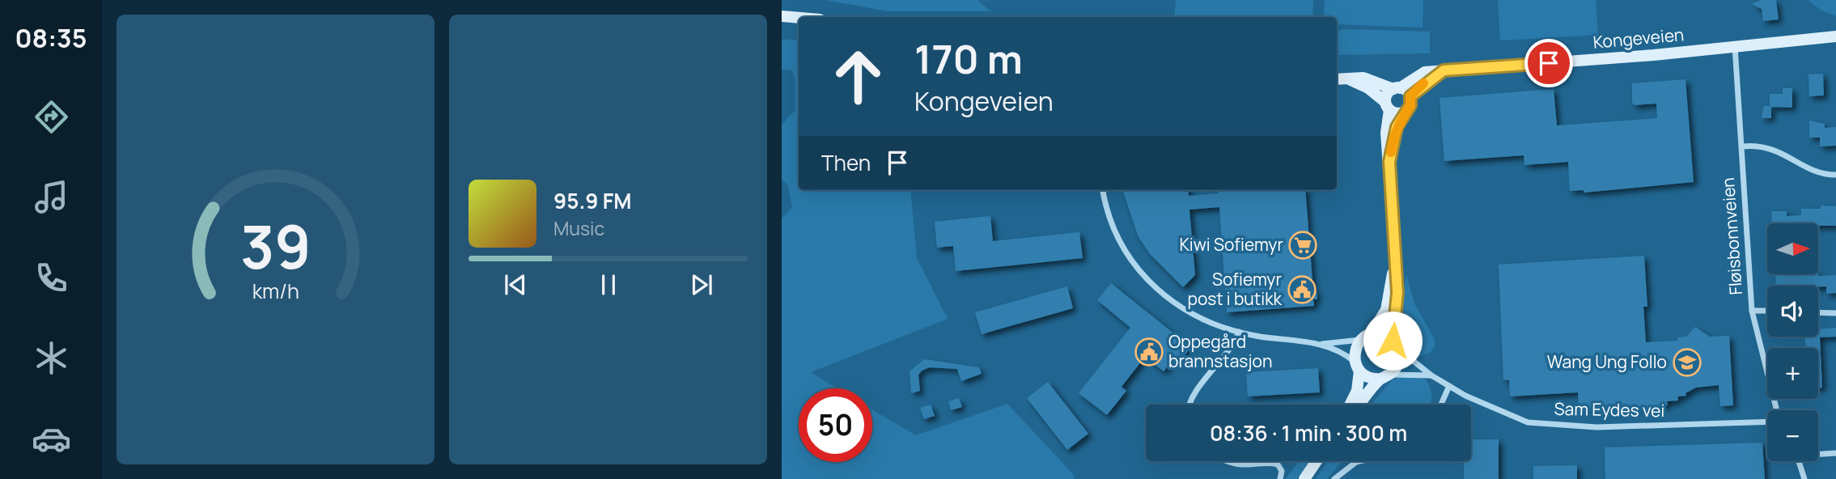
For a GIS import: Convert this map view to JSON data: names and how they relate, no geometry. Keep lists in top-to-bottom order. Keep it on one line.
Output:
{"streets":{"main road":["Kongeveien"],"street":["Fløisbonnveien","Sam Eydes vei"]},"crossings":[["Kongeveien","Fløisbonnveien"]],"places":{"supermarket":["Kiwi Sofiemyr"],"public building":["Sofiemyr post i butikk","Oppegård brannstasjon"],"school or university":["Wang Ung Follo"]},"north":"right","page":{"tabs":"08:35","turn":["170 m","Kongeveien"],"then":"Then","song":["95.9 FM","Music"],"map_buttons":["+","−"],"limit":"50","trip":"08:36 · 1 min · 300 m","gauge":["39","km/h"]}}
